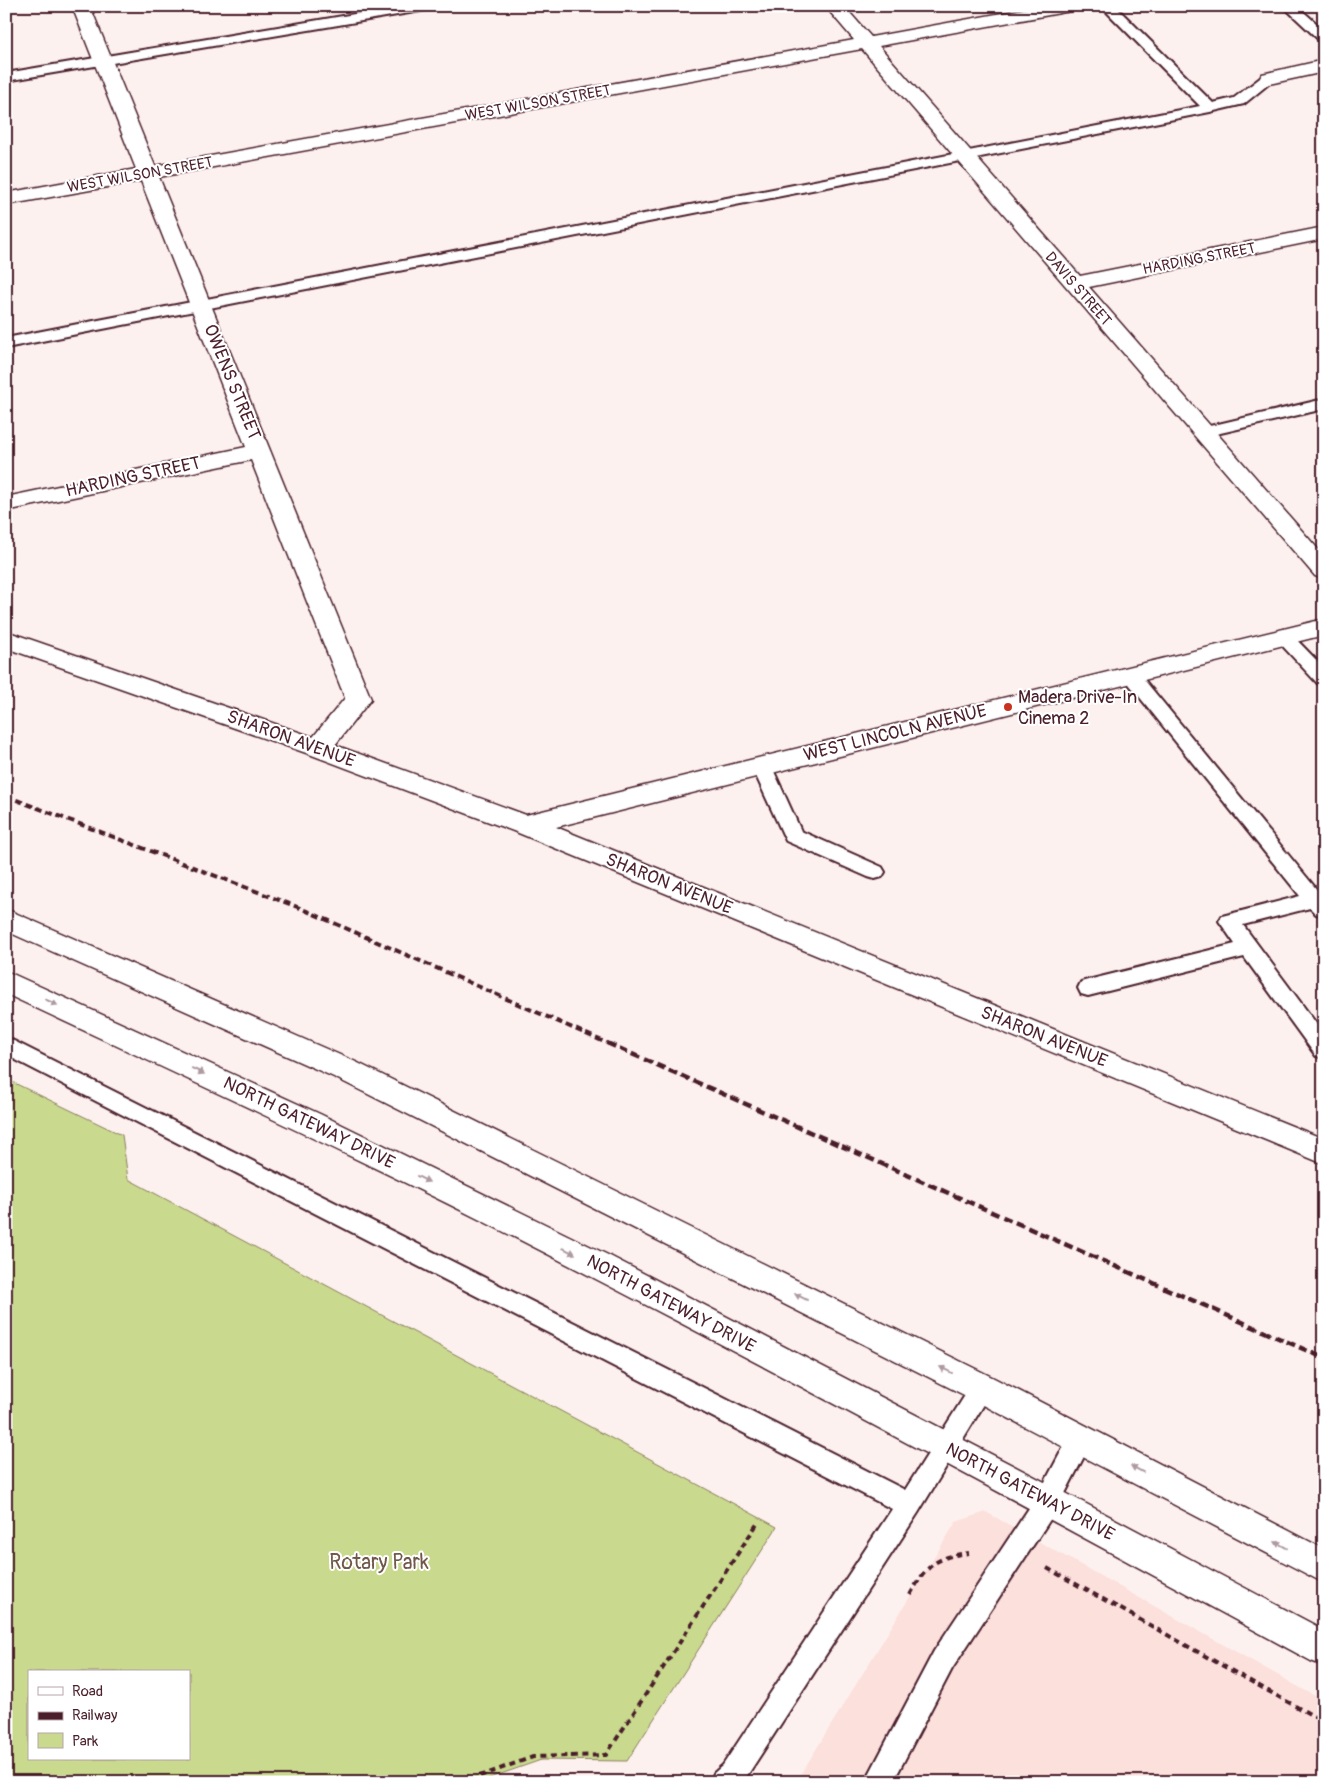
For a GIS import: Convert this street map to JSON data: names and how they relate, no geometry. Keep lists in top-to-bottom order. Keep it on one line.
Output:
{"streets":{"street":["WEST WILSON STREET","HARDING STREET","DAVIS STREET","OWENS STREET","WEST LINCOLN AVENUE","SHARON AVENUE","NORTH GATEWAY DRIVE"]},"crossings":[["WEST WILSON STREET","DAVIS STREET"],["WEST WILSON STREET","OWENS STREET"],["HARDING STREET","DAVIS STREET"],["HARDING STREET","OWENS STREET"],["OWENS STREET","SHARON AVENUE"],["WEST LINCOLN AVENUE","SHARON AVENUE"]],"parks":["Rotary Park"],"places":["Madera Drive-In Cinema 2"],"legend":["Road","Railway","Park"]}
